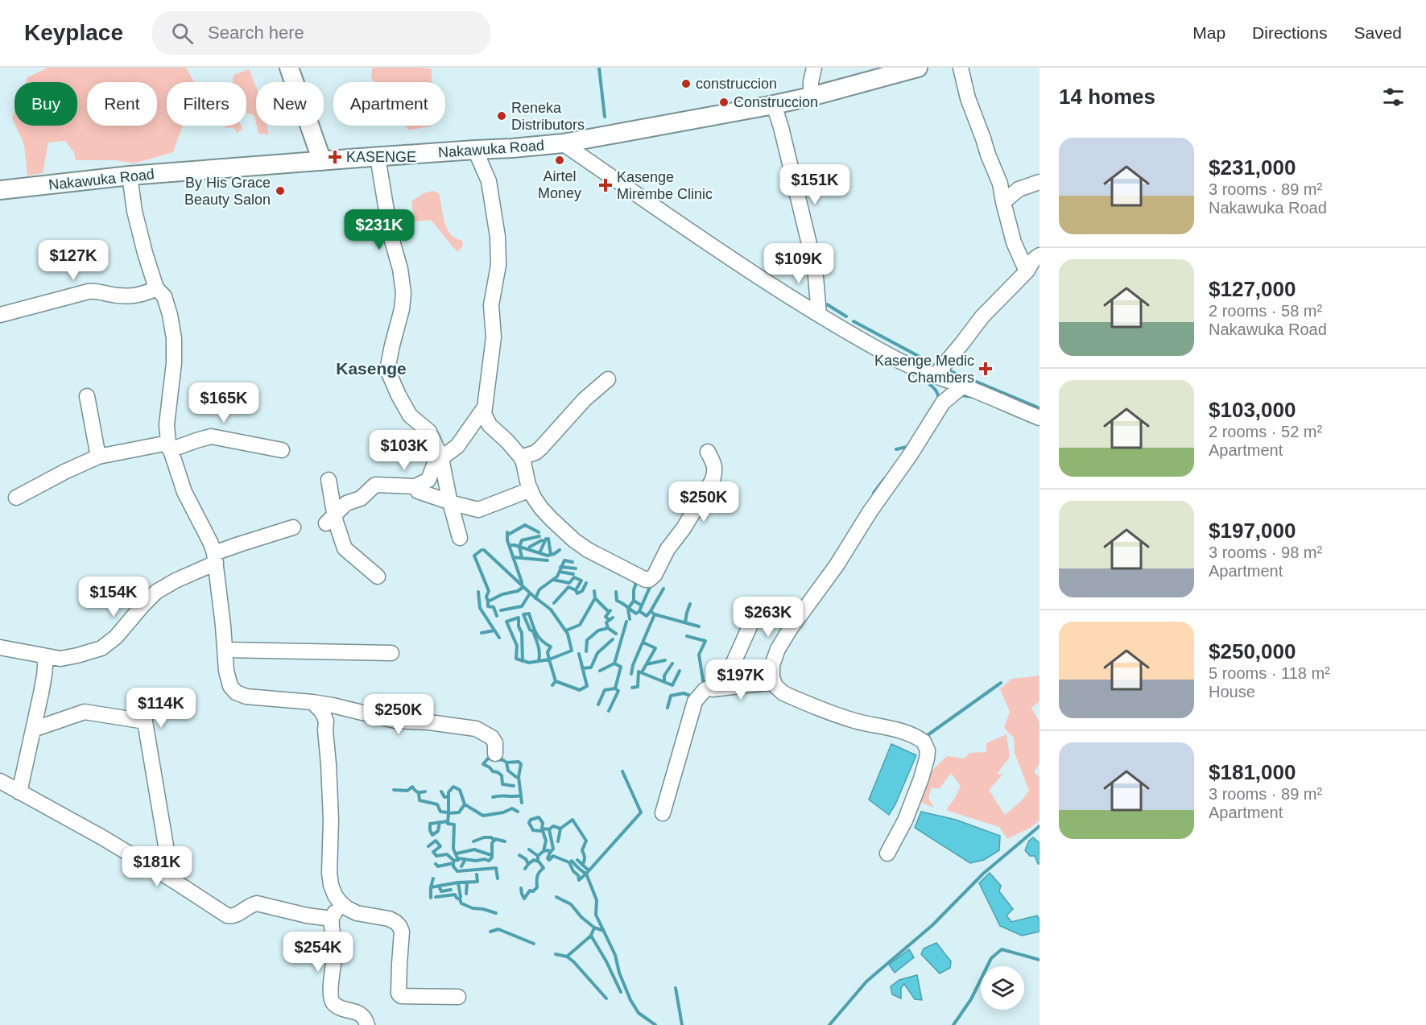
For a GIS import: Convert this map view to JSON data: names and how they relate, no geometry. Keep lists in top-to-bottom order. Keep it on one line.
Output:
{"streets":{"main road":["Nakawuka Road"]},"districts":["Kasenge"],"places":{"other":["construccion","Construccion","Reneka Distributors","Airtel Money","By His Grace Beauty Salon"],"health":["KASENGE","Kasenge Mirembe Clinic","Kasenge Medic Chambers"]},"page":{"header":"Keyplace","search":"Search here","nav":["Map","Directions","Saved"],"heading":"14 homes","chip":["Buy","Rent","Filters","New","Apartment"],"list":[{"name":"$231,000","note":"3 rooms · 89 m² · Nakawuka Road"},{"name":"$127,000","note":"2 rooms · 58 m² · Nakawuka Road"},{"name":"$103,000","note":"2 rooms · 52 m² · Apartment"},{"name":"$197,000","note":"3 rooms · 98 m² · Apartment"},{"name":"$250,000","note":"5 rooms · 118 m² · House"},{"name":"$181,000","note":"3 rooms · 89 m² · Apartment"}],"price":["$151K","$231K","$127K","$109K","$165K","$103K","$250K","$154K","$263K","$197K","$114K","$250K","$181K","$254K"]}}
